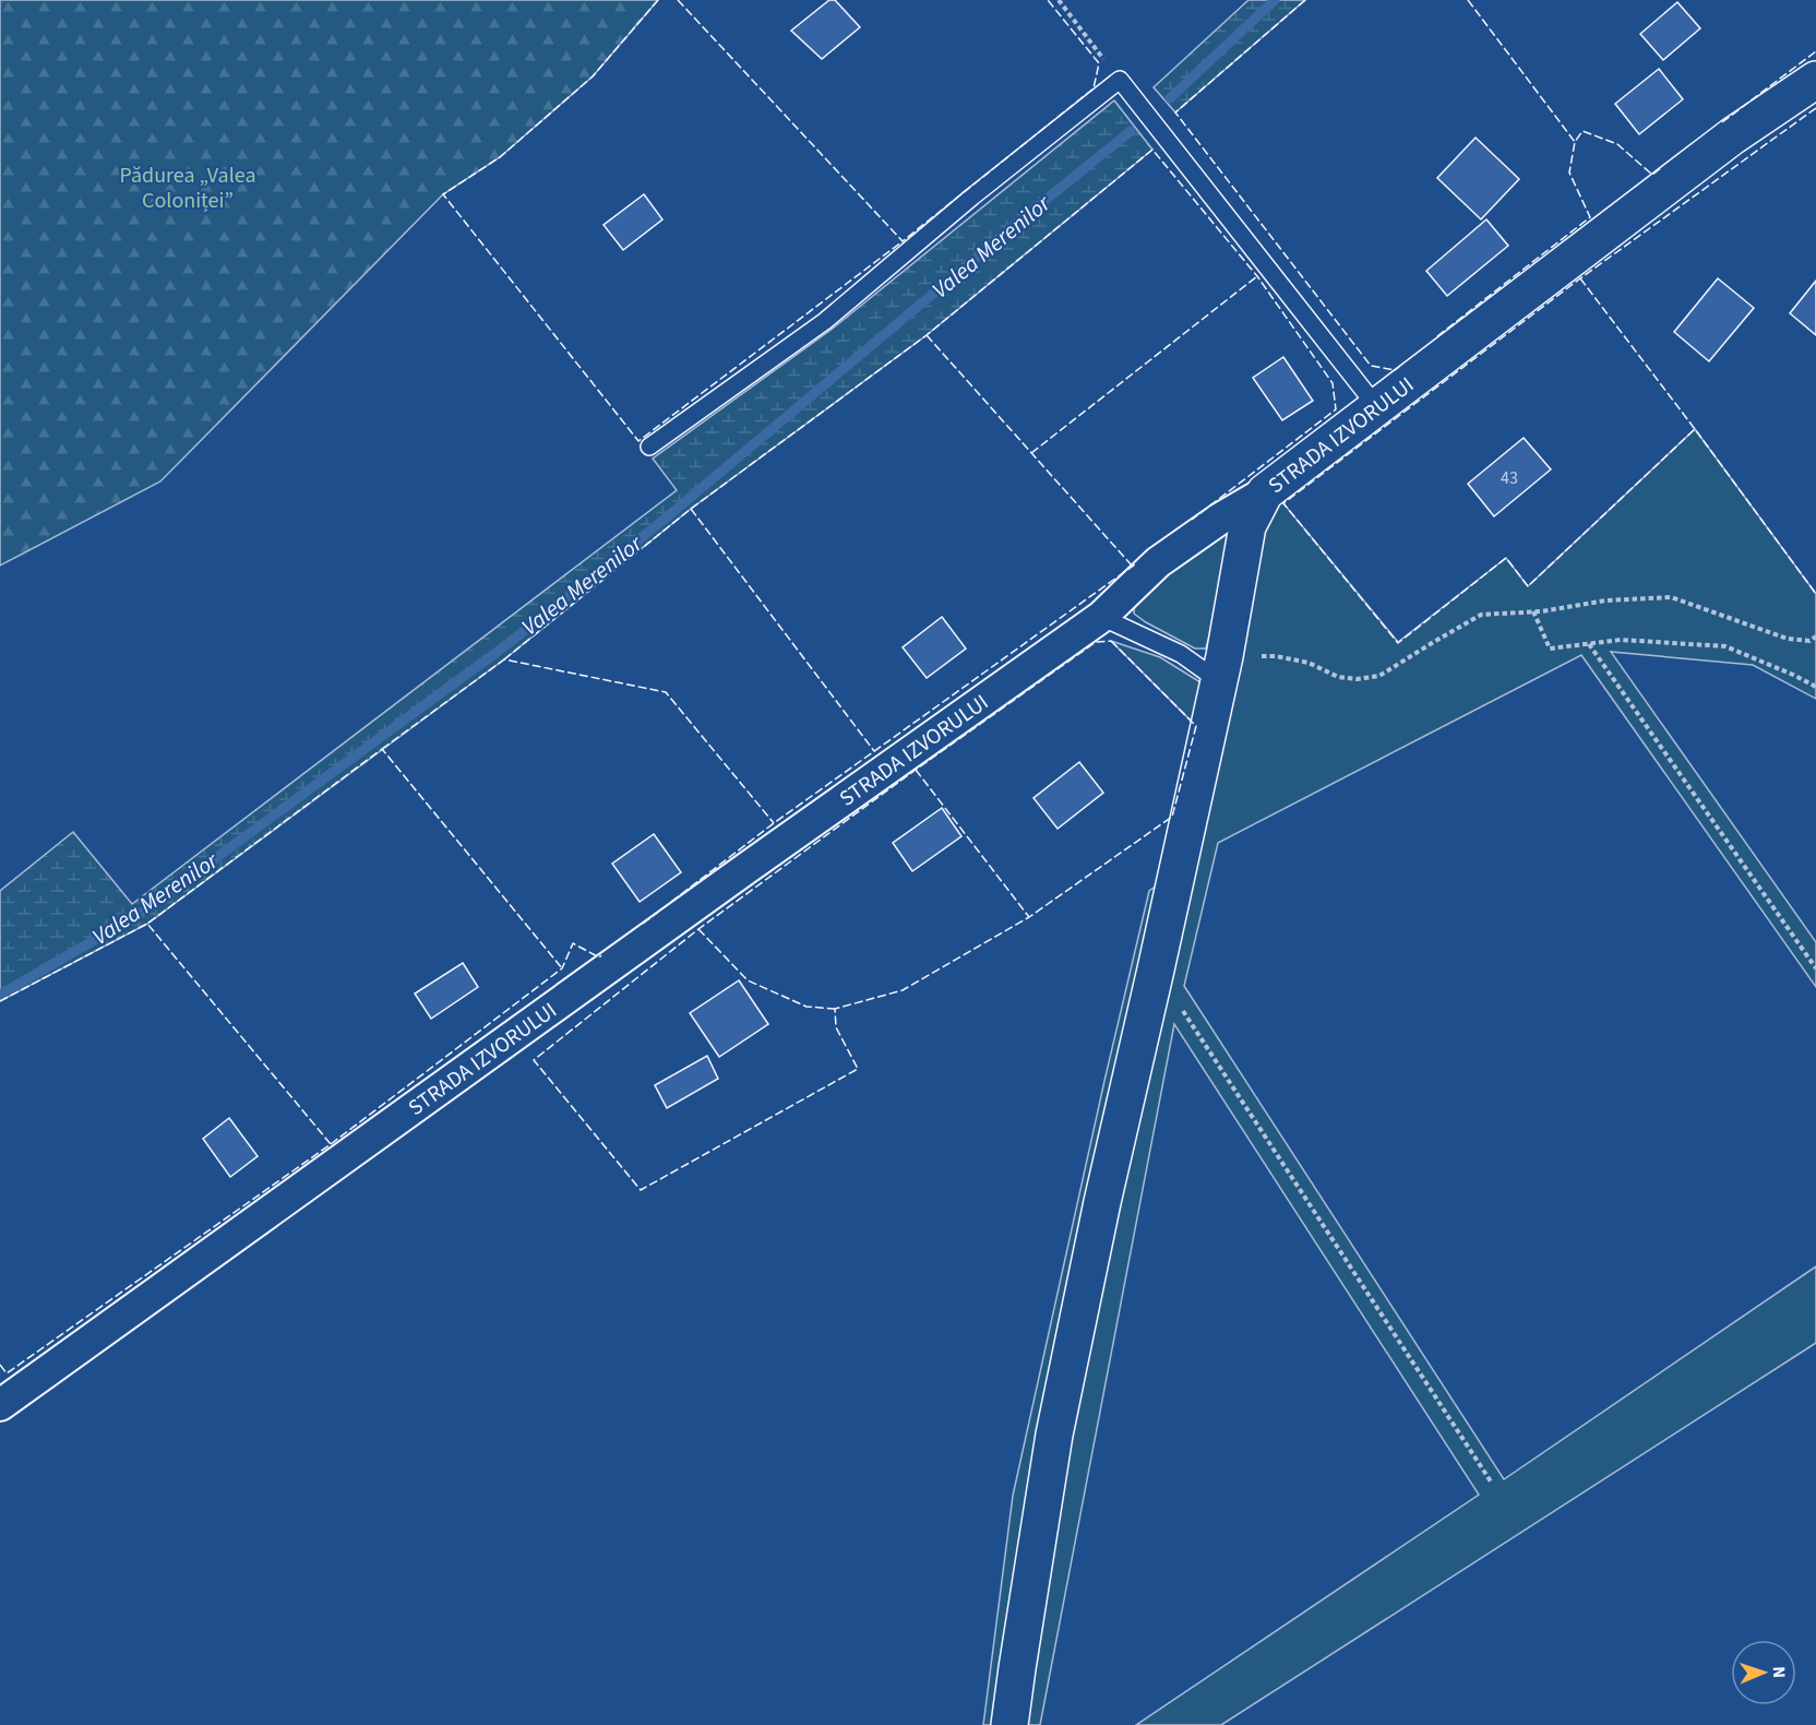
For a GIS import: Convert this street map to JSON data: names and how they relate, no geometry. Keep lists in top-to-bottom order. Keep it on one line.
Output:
{"streets":{"street":["STRADA IZVORULUI"]},"water":["Valea Merenilor"],"parks":["Pădurea „Valea Coloniței”"],"house_numbers":["43"],"north":"right"}
